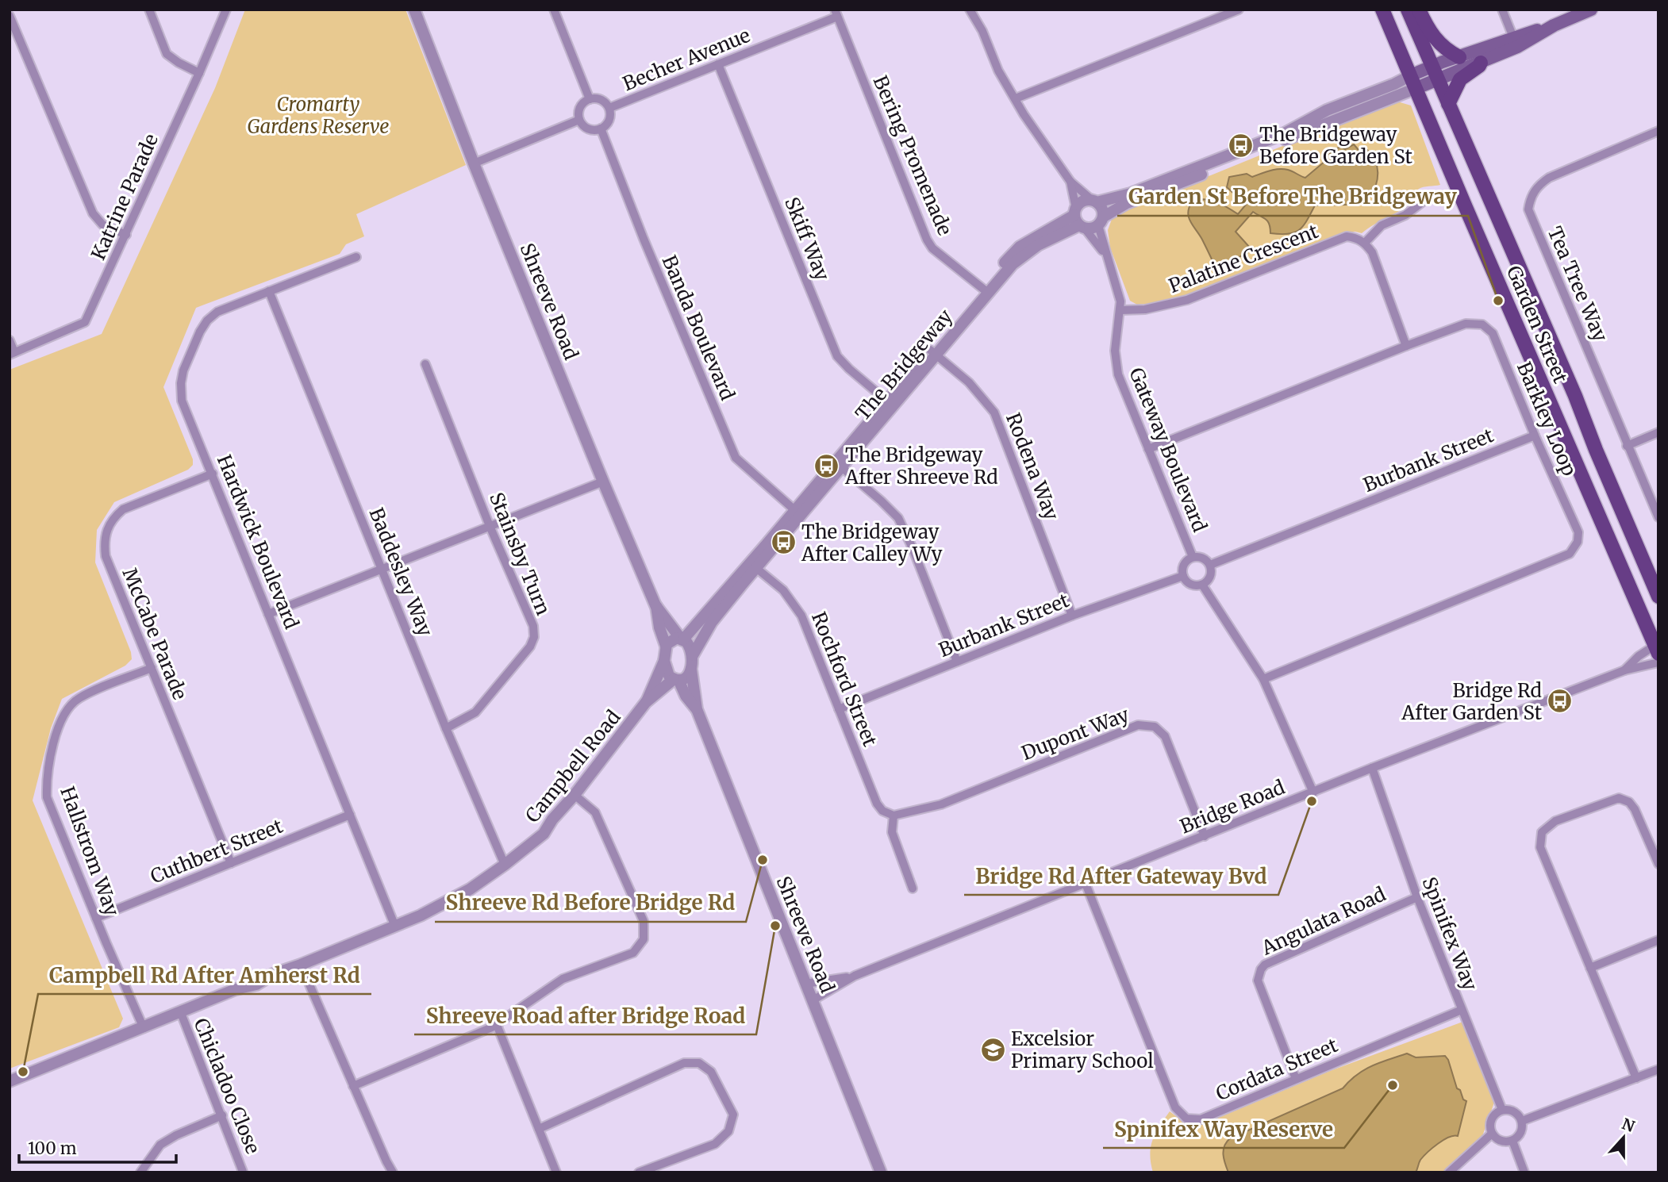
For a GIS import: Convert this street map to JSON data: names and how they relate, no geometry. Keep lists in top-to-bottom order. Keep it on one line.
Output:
{"streets":{"main road":["Garden Street","The Bridgeway"],"street":["Becher Avenue","Bering Promenade","Katrine Parade","Skiff Way","Palatine Crescent","Tea Tree Way","Shreeve Road","Banda Boulevard","Barkley Loop","Gateway Boulevard","Burbank Street","Rodena Way","Hardwick Boulevard","Stainsby Turn","Baddesley Way","McCabe Parade","Rochford Street","Dupont Way","Campbell Road","Bridge Road","Hallstrom Way","Cuthbert Street","Angulata Road","Spinifex Way","Cordata Street","Chicladoo Close"]},"crossings":[["Becher Avenue","Bering Promenade"],["Becher Avenue","Skiff Way"],["Becher Avenue","Banda Boulevard"],["Bering Promenade","The Bridgeway"],["Skiff Way","The Bridgeway"],["Palatine Crescent","Gateway Boulevard"],["Shreeve Road","The Bridgeway"],["Shreeve Road","Campbell Road"],["Shreeve Road","Bridge Road"],["Garden Street","The Bridgeway"],["Garden Street","Bridge Road"],["Banda Boulevard","The Bridgeway"],["The Bridgeway","Gateway Boulevard"],["The Bridgeway","Rodena Way"],["The Bridgeway","Rochford Street"],["The Bridgeway","Campbell Road"],["Barkley Loop","Gateway Boulevard"],["Barkley Loop","Burbank Street"],["Gateway Boulevard","Burbank Street"],["Burbank Street","Rodena Way"],["Burbank Street","Rochford Street"],["Hardwick Boulevard","Baddesley Way"],["Hardwick Boulevard","McCabe Parade"],["Hardwick Boulevard","Campbell Road"],["Hardwick Boulevard","Cuthbert Street"],["Stainsby Turn","Baddesley Way"],["Baddesley Way","Campbell Road"],["McCabe Parade","Hallstrom Way"],["McCabe Parade","Cuthbert Street"],["Rochford Street","Dupont Way"],["Dupont Way","Bridge Road"],["Campbell Road","Hallstrom Way"],["Campbell Road","Chicladoo Close"],["Bridge Road","Spinifex Way"],["Bridge Road","Cordata Street"],["Hallstrom Way","Cuthbert Street"],["Angulata Road","Spinifex Way"],["Angulata Road","Cordata Street"],["Spinifex Way","Cordata Street"]],"parks":["Cromarty Gardens Reserve"],"places":{"bus stop":["The Bridgeway Before Garden St","The Bridgeway After Shreeve Rd","The Bridgeway After Calley Wy","Bridge Rd After Garden St"],"other":["Garden St Before The Bridgeway","Bridge Rd After Gateway Bvd","Shreeve Rd Before Bridge Rd","Shreeve Road after Bridge Road","Campbell Rd After Amherst Rd","Spinifex Way Reserve"],"school or university":["Excelsior Primary School"]},"scale_bar":"100 m","north":"top"}
